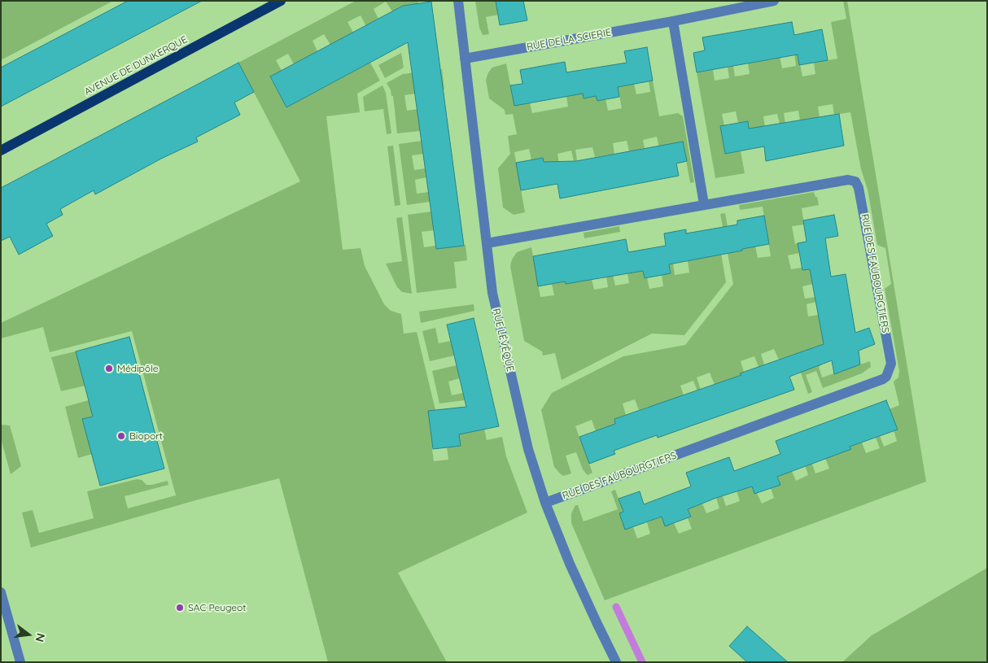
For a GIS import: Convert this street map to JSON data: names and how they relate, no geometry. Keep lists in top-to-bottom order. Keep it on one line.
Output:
{"streets":{"main road":["AVENUE DE DUNKERQUE"],"street":["RUE DE LA SCIERIE","RUE DES FAUBOURGTIERS","RUE LÉVÊQUE"]},"crossings":[["RUE DE LA SCIERIE","RUE LÉVÊQUE"],["RUE DES FAUBOURGTIERS","RUE LÉVÊQUE"]],"places":["Médipôle","Bioport","SAC Peugeot"],"north":"right"}
